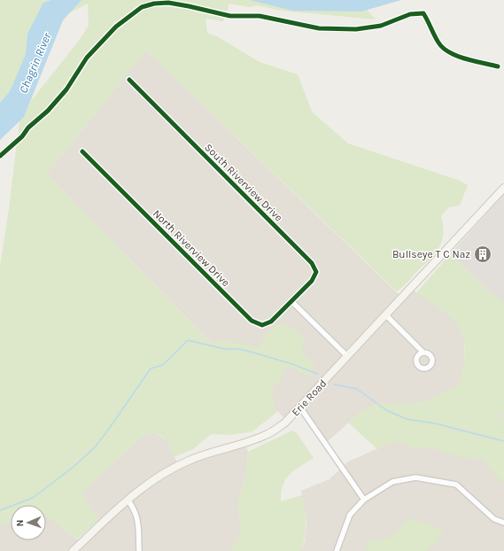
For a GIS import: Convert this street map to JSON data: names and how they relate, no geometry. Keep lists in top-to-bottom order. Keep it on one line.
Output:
{"streets":{"street":["South Riverview Drive","North Riverview Drive","Erie Road"]},"crossings":[["South Riverview Drive","North Riverview Drive"]],"water":["Chagrin River"],"places":{"building":["Bullseye T C Naz"]},"north":"left"}
